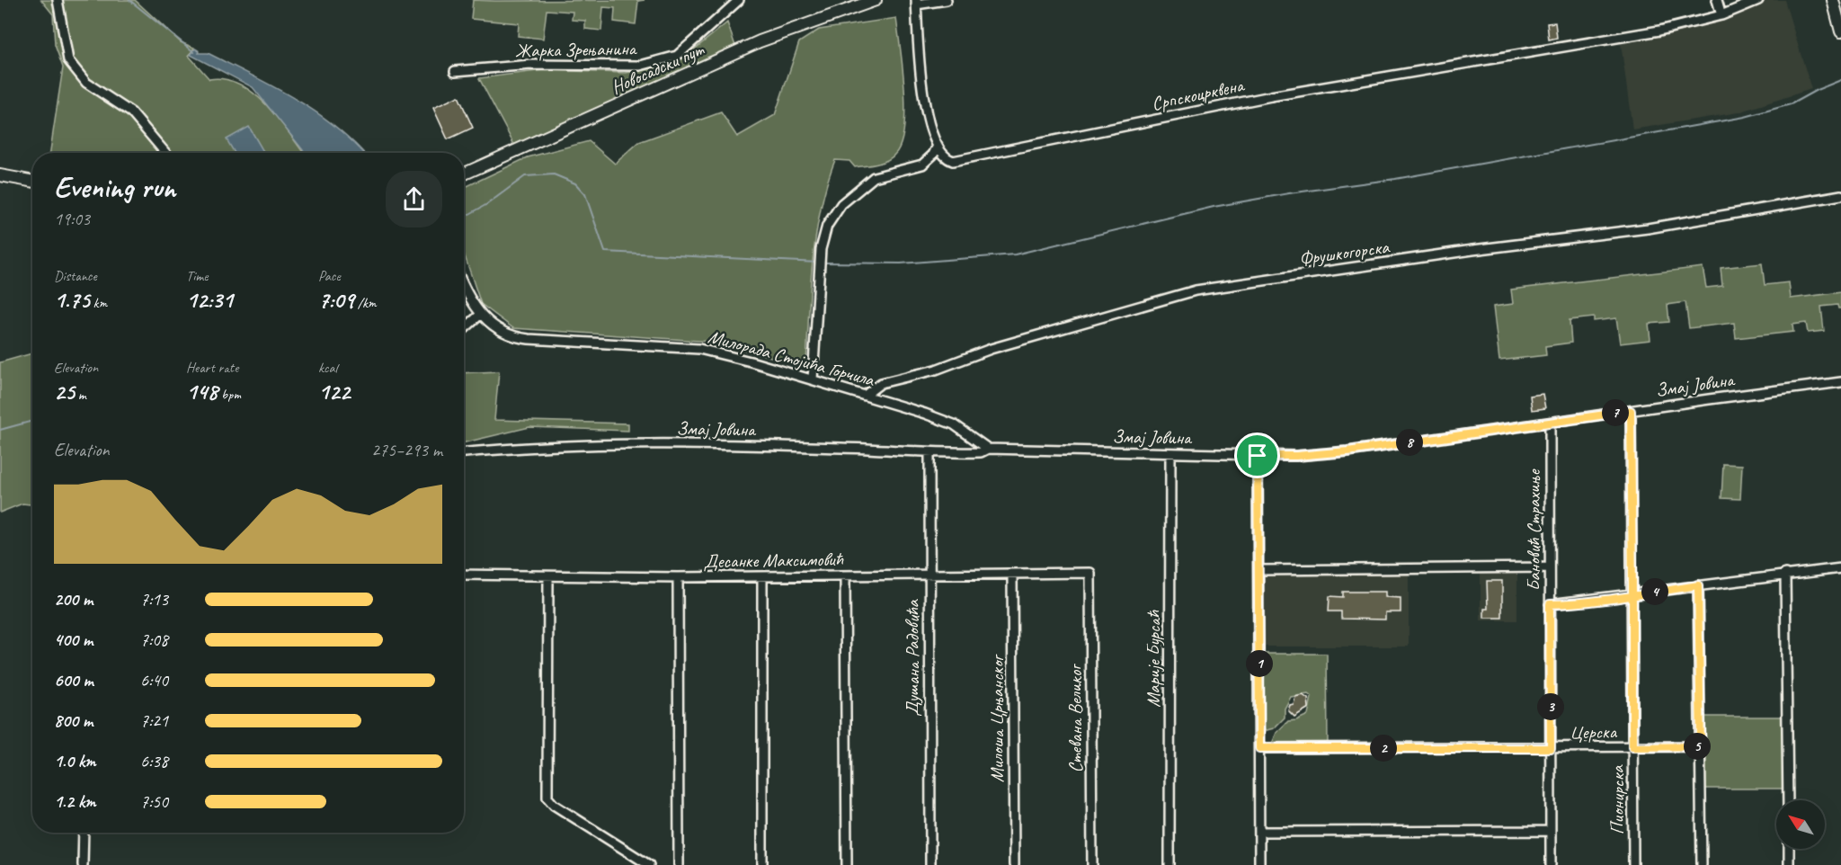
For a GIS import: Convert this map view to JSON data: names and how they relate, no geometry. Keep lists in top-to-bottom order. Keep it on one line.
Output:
{"streets":{"main road":["Новосадски пут"],"street":["Жарка Зрењанина","Српскоцрквена","Фрушкогорска","Милорада Стојића Горчила","Змај Јовина","Бановић Страхиње","Десанке Максимовић","Душана Радовића","Марије Бурсаћ","Милоша Црњанског","Стевана Великог","Церска","Пионирска"]},"crossings":[["Фрушкогорска","Милорада Стојића Горчила"],["Милорада Стојића Горчила","Змај Јовина"],["Змај Јовина","Бановић Страхиње"],["Змај Јовина","Душана Радовића"],["Змај Јовина","Марије Бурсаћ"],["Змај Јовина","Пионирска"],["Бановић Страхиње","Церска"],["Десанке Максимовић","Душана Радовића"],["Десанке Максимовић","Милоша Црњанског"],["Десанке Максимовић","Стевана Великог"],["Церска","Пионирска"]],"north":"top left","page":{"heading":["Evening run","19:03"],"stats":[["Distance","1.75 km"],["Time","12:31"],["Pace","7:09 /km"],["Elevation","25 m"],["Heart rate","148 bpm"],["kcal","122"]],"pins":["7","8","4","1","3","5","2"],"chart":["Elevation","275–293 m"],"list":[{"name":"200 m","note":"7:13"},{"name":"400 m","note":"7:08"},{"name":"600 m","note":"6:40"},{"name":"800 m","note":"7:21"},{"name":"1.0 km","note":"6:38"},{"name":"1.2 km","note":"7:50"}]}}
